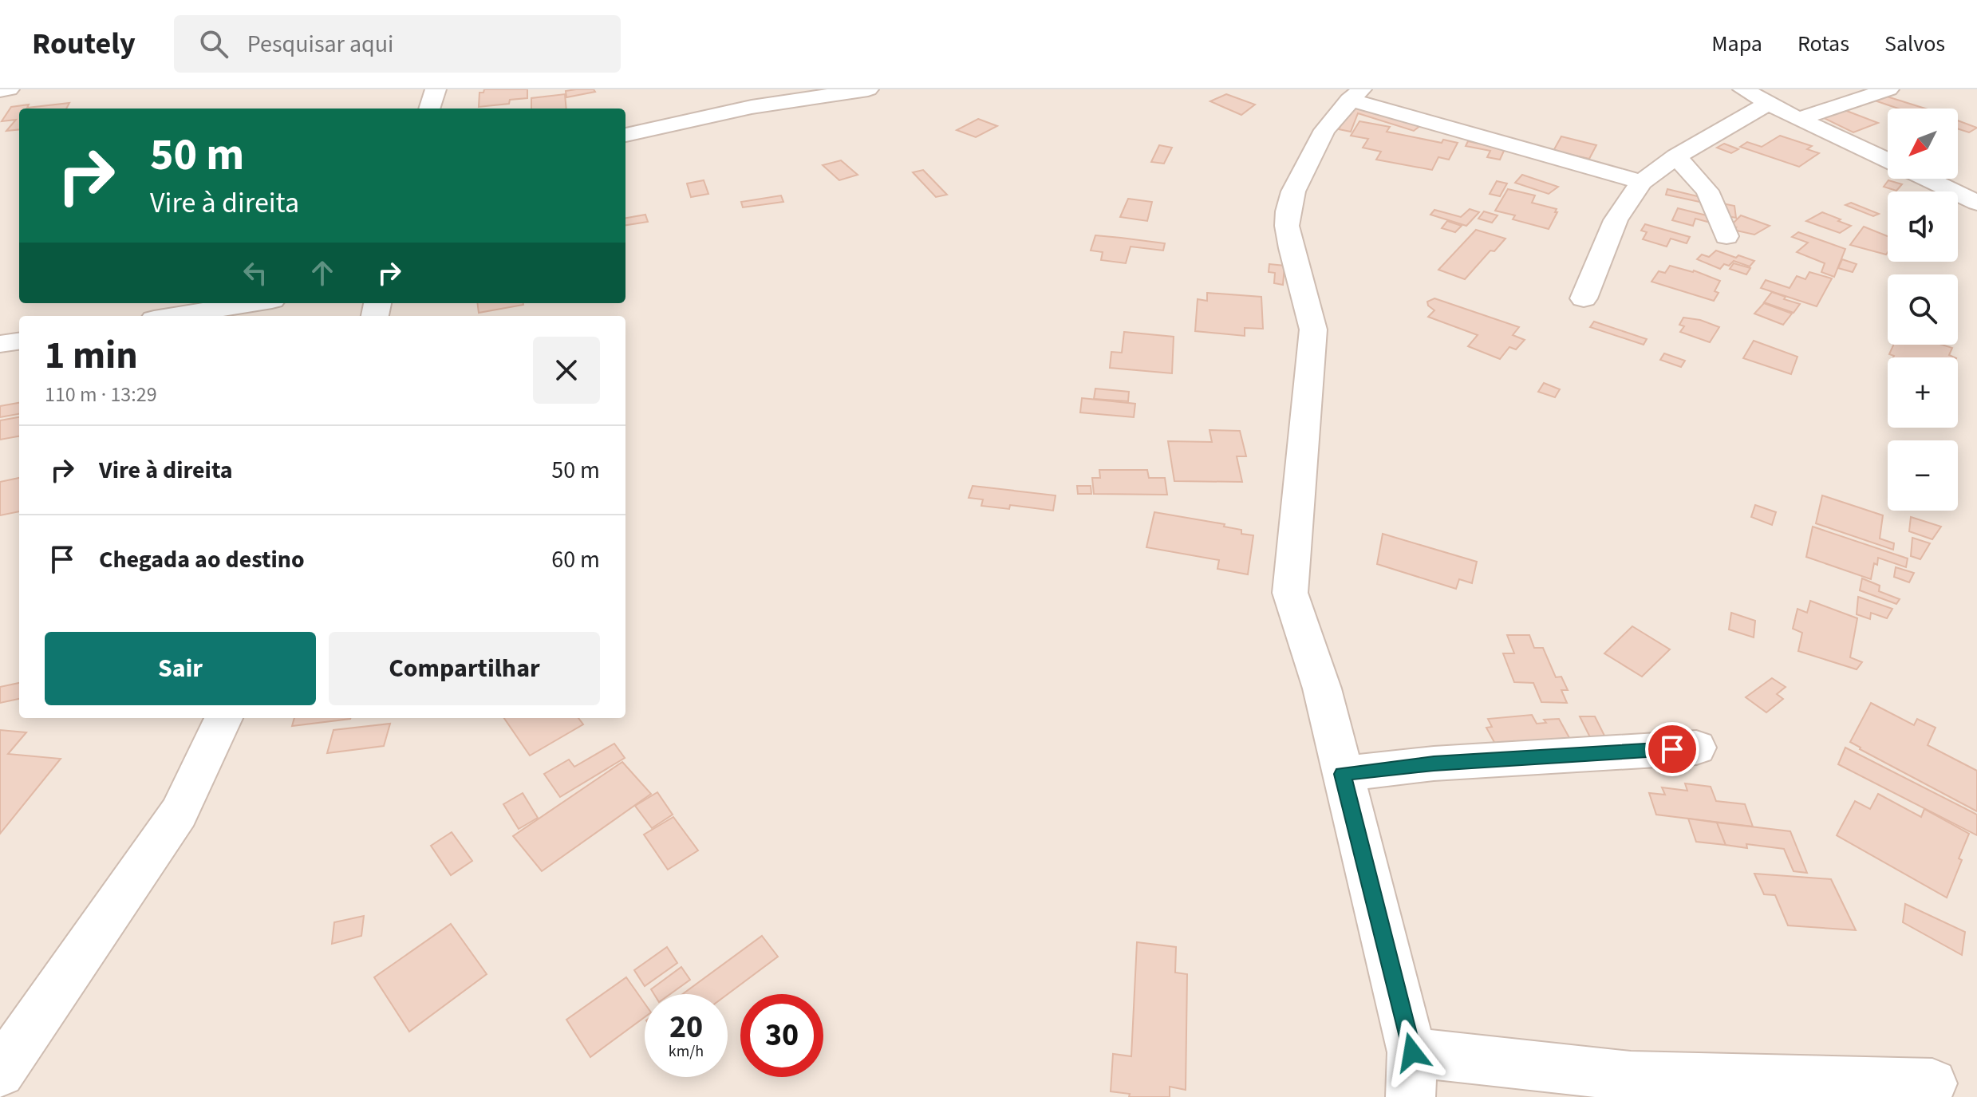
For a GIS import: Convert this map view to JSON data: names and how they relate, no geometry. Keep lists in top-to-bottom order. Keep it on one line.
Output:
{"north":"bottom left","page":{"header":"Routely","search":"Pesquisar aqui","nav":["Mapa","Rotas","Salvos"],"map_buttons":["+","−"],"turn":["50 m","Vire à direita"],"heading":["1 min","110 m · 13:29"],"list":[{"name":"Vire à direita","value":"50 m"},{"name":"Chegada ao destino","value":"60 m"}],"buttons":["Sair","Compartilhar"],"speed":"20 km/h","limit":"30"}}
